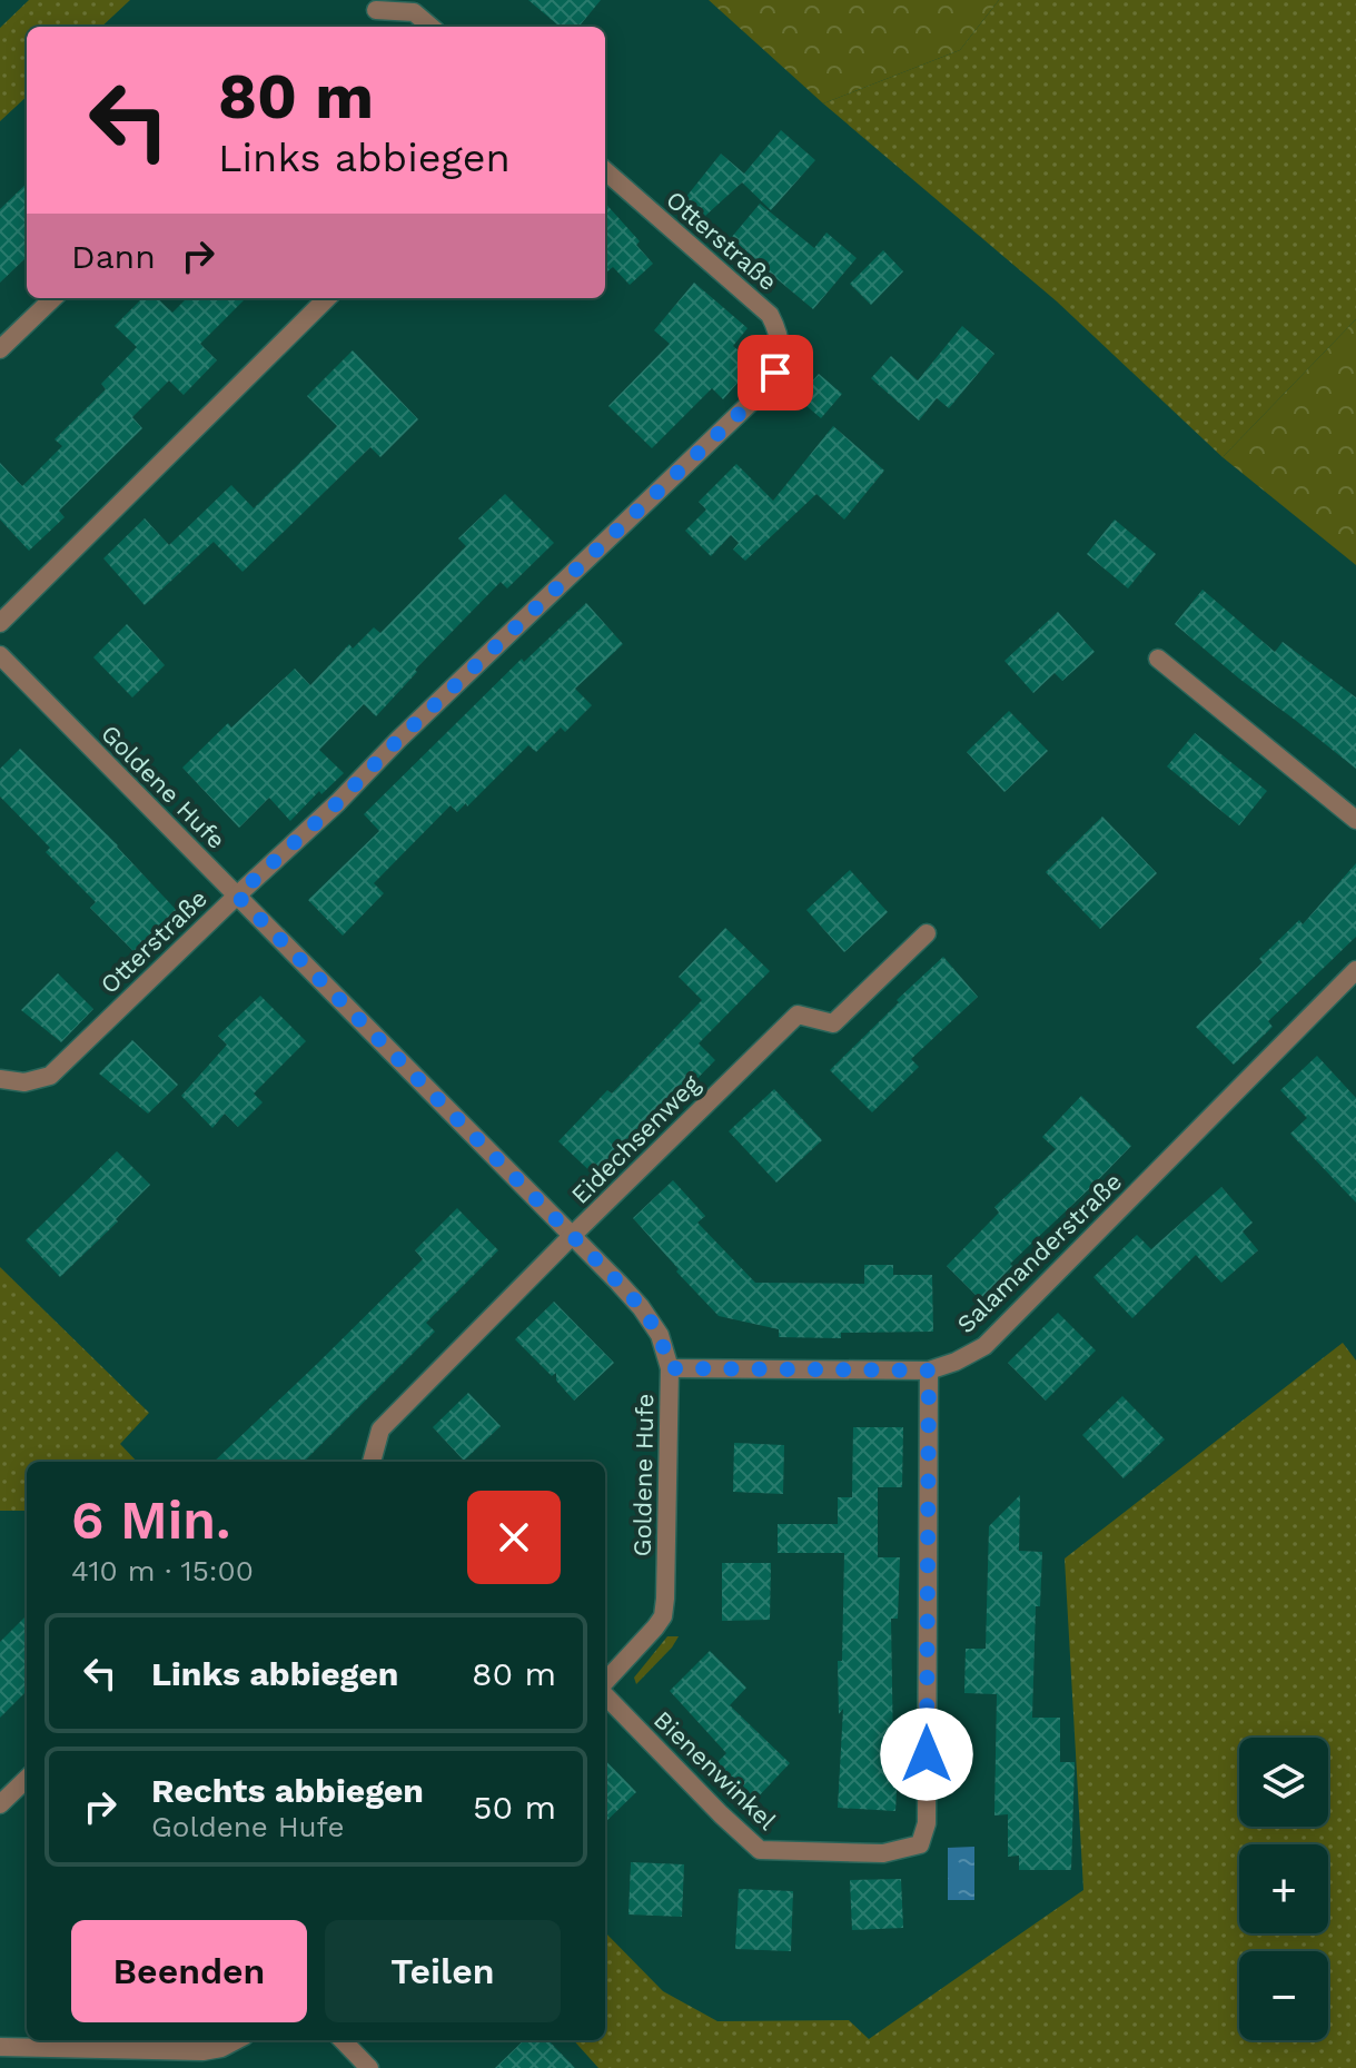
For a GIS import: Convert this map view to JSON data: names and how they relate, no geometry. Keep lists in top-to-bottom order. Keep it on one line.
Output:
{"streets":{"street":["Otterstraße","Goldene Hufe","Eidechsenweg","Salamanderstraße","Bienenwinkel"]},"crossings":[["Otterstraße","Goldene Hufe"],["Goldene Hufe","Eidechsenweg"],["Goldene Hufe","Salamanderstraße"],["Salamanderstraße","Bienenwinkel"]],"page":{"turn":["80 m","Links abbiegen"],"then":"Dann","heading":["6 Min.","410 m · 15:00"],"list":[{"name":"Links abbiegen","value":"80 m"},{"name":"Rechts abbiegen","note":"Goldene Hufe","value":"50 m"}],"map_buttons":["+","−"],"buttons":["Beenden","Teilen"]}}
